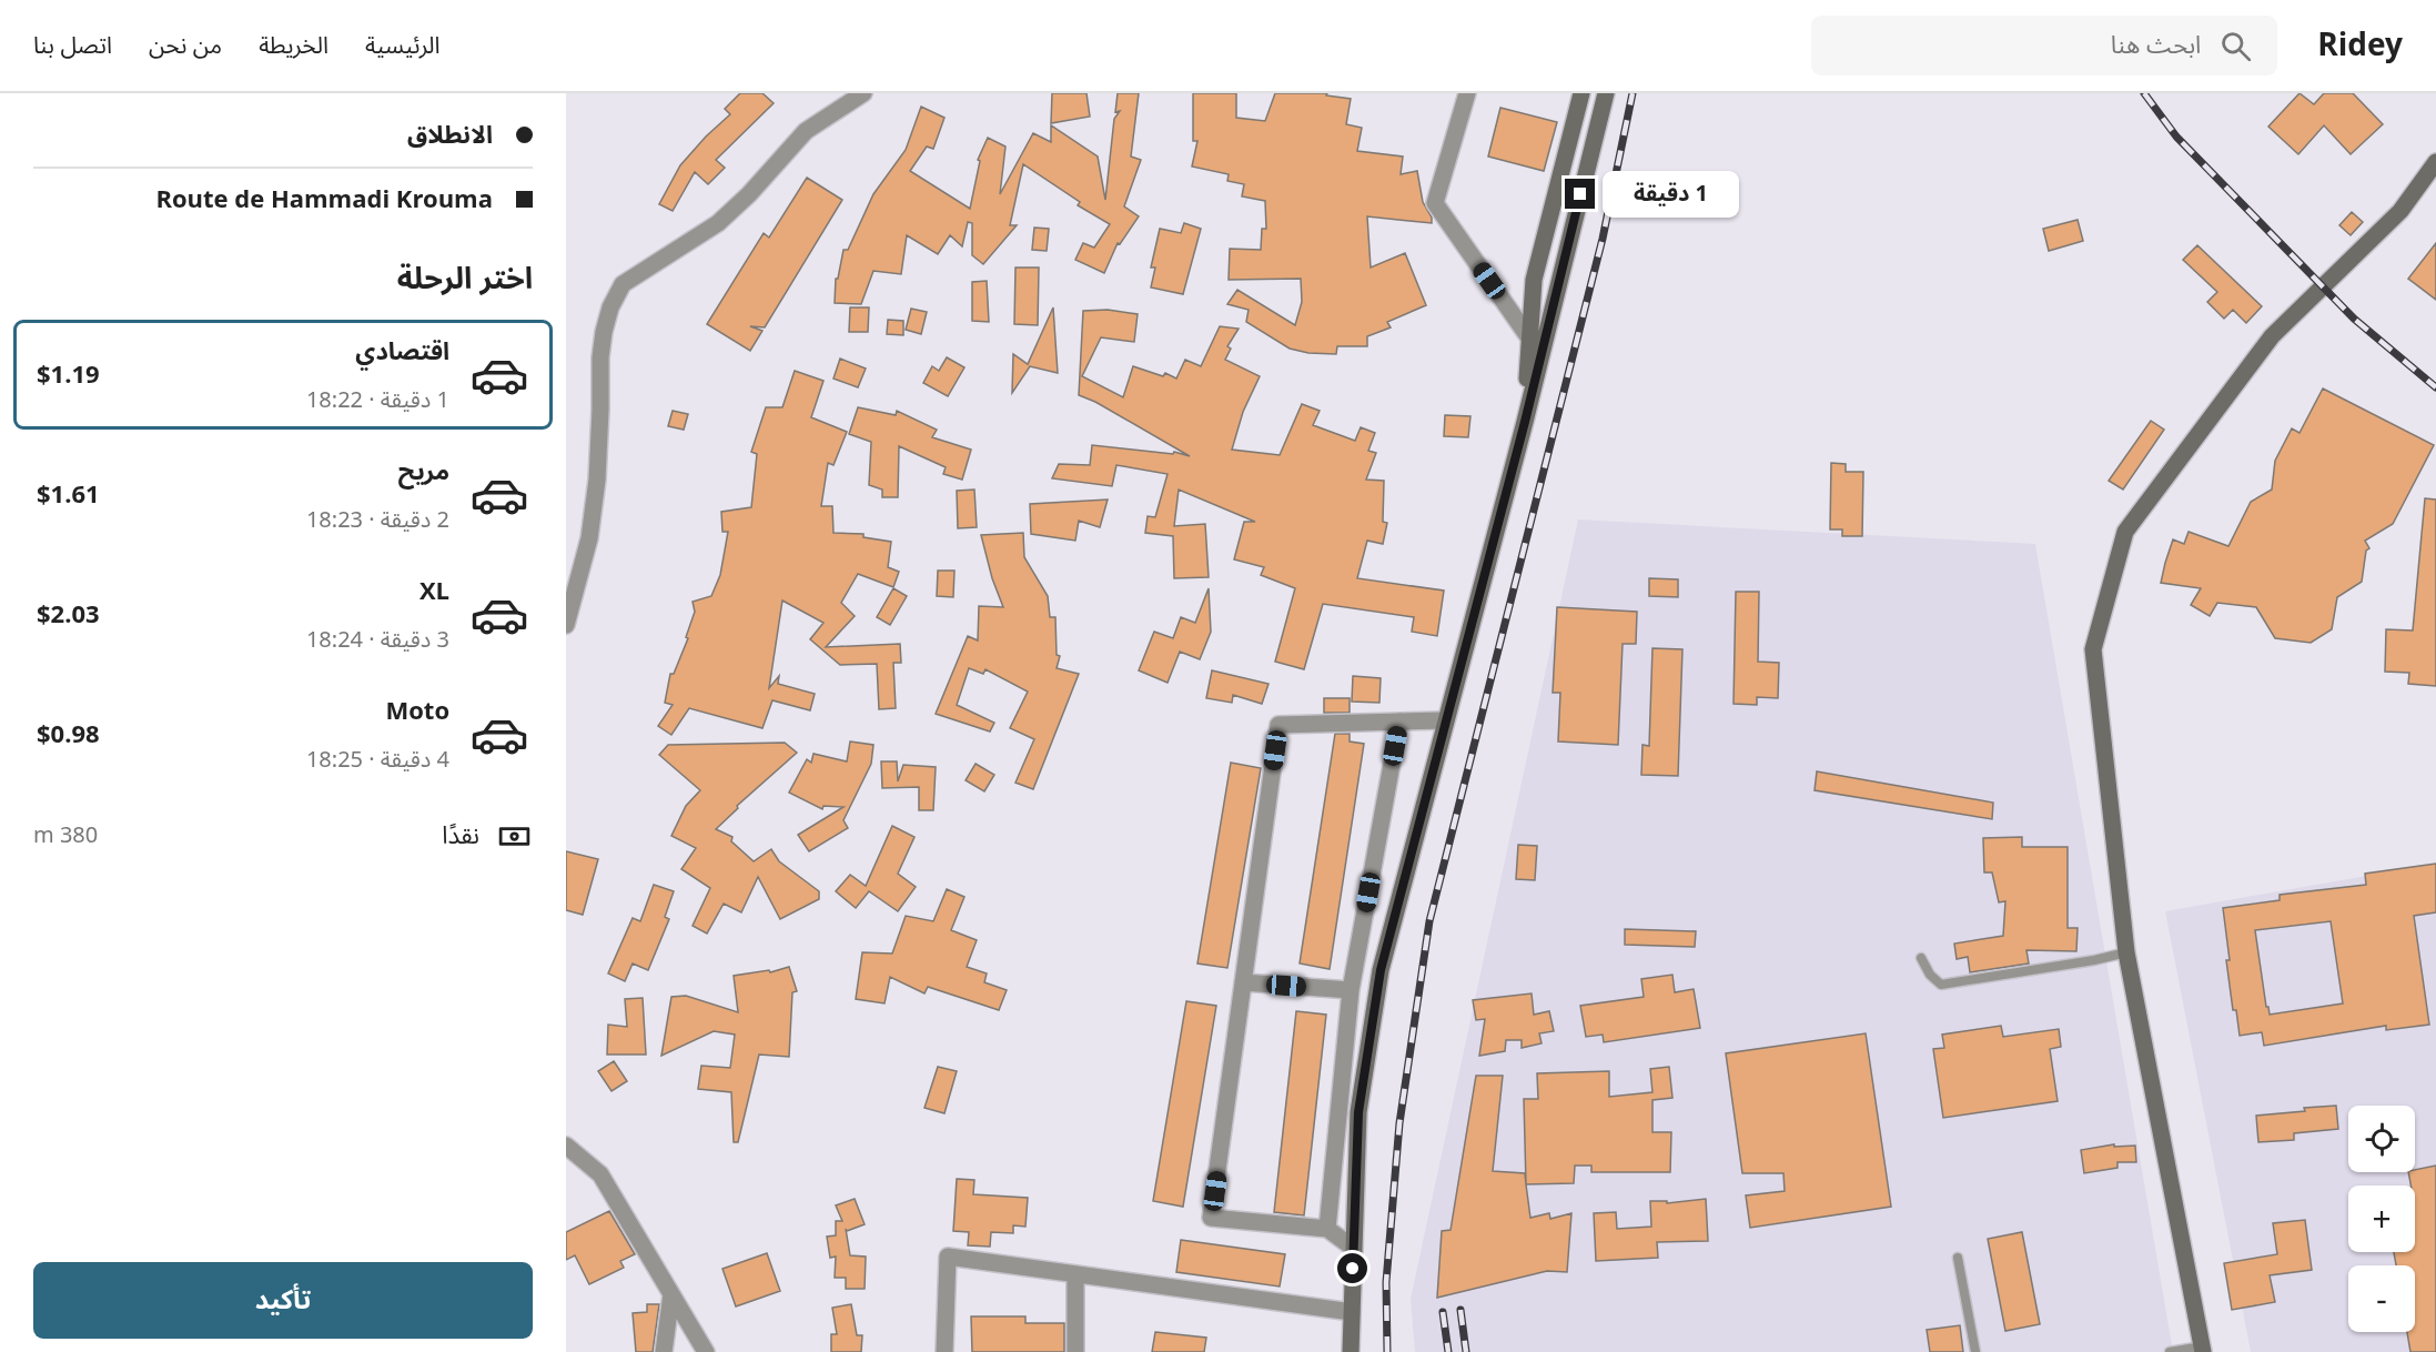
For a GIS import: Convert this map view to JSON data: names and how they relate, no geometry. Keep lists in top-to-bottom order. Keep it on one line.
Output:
{"page":{"header":"Ridey","search":"ابحث هنا","nav":["الرئيسية","الخريطة","من نحن","اتصل بنا"],"banner":["الانطلاق","Route de Hammadi Krouma"],"bubble":"1 دقيقة","heading":"اختر الرحلة","list":[{"name":"اقتصادي","note":"1 دقيقة · 18:22","value":"$1.19"},{"name":"مريح","note":"2 دقيقة · 18:23","value":"$1.61"},{"name":"XL","note":"3 دقيقة · 18:24","value":"$2.03"},{"name":"Moto","note":"4 دقيقة · 18:25","value":"$0.98"}],"pay":["نقدًا","380 m"],"map_buttons":["+","−"],"buttons":"تأكيد"}}
